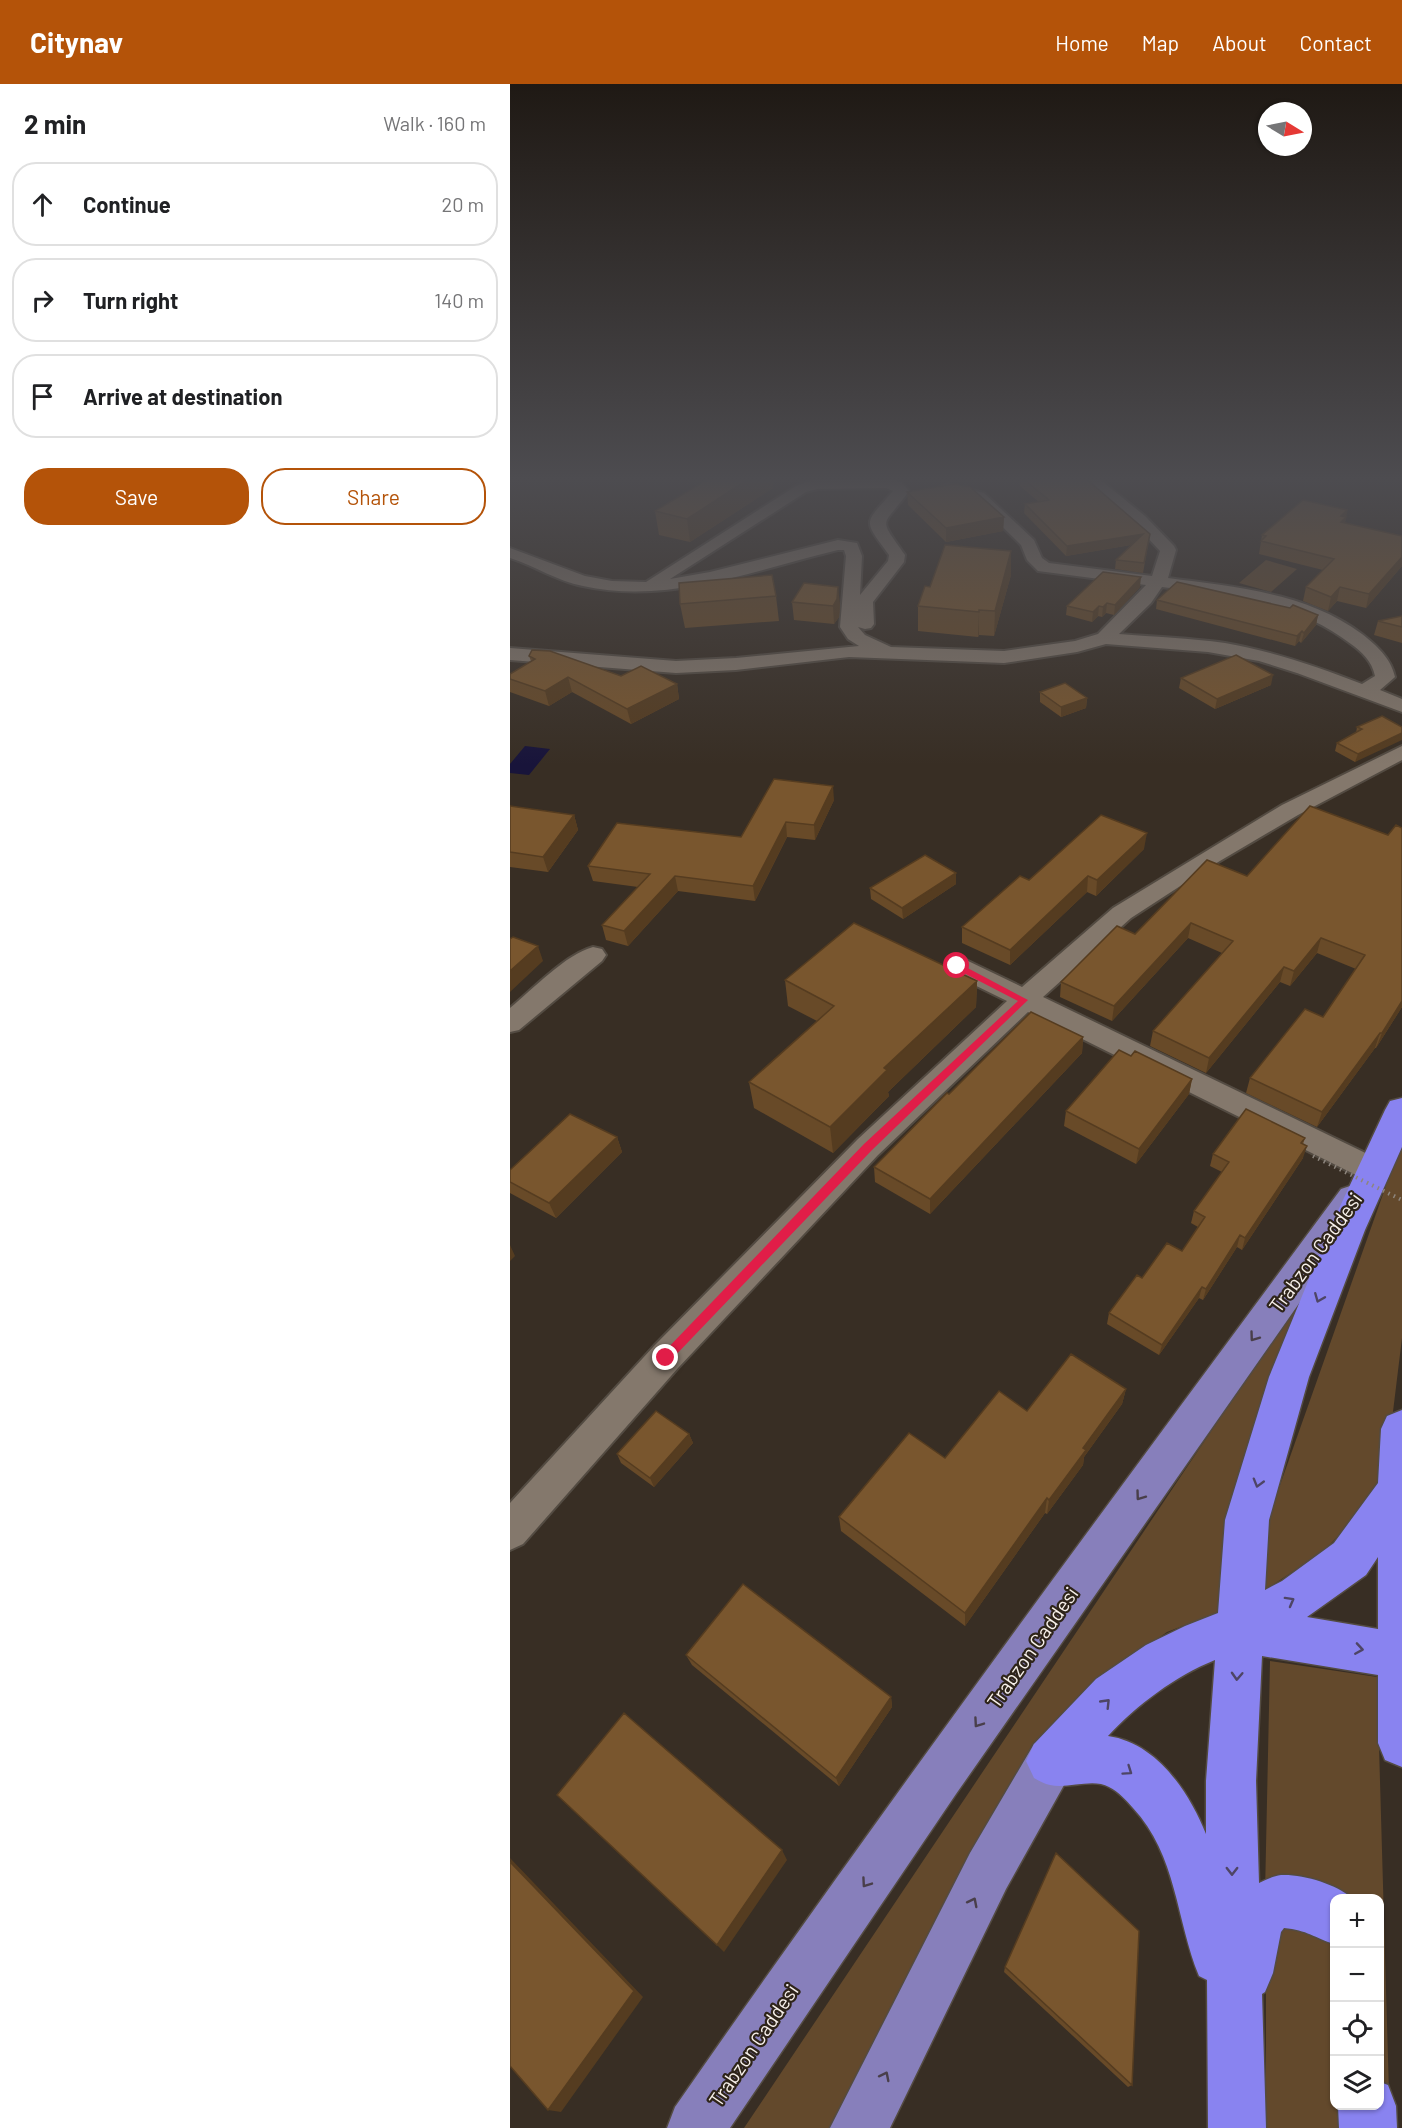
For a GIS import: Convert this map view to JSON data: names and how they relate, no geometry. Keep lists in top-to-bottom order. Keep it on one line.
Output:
{"streets":{"main road":["Trabzon Caddesi"]},"north":"right","page":{"header":"Citynav","nav":["Home","Map","About","Contact"],"heading":["2 min","Walk · 160 m"],"list":[["Continue","20 m"],["Turn right","140 m"],"Arrive at destination"],"buttons":["Save","Share"],"map_buttons":["+","−"]}}
